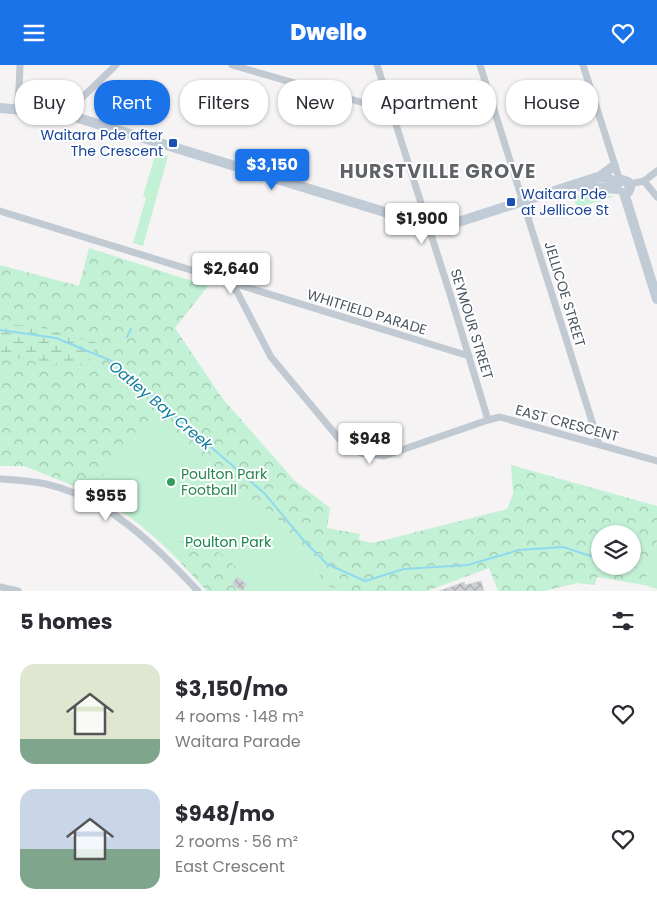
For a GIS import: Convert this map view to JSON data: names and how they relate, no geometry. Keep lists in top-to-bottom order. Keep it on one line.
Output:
{"streets":{"street":["JELLICOE STREET","WHITFIELD PARADE","SEYMOUR STREET","EAST CRESCENT"]},"crossings":[["JELLICOE STREET","EAST CRESCENT"],["WHITFIELD PARADE","SEYMOUR STREET"],["WHITFIELD PARADE","EAST CRESCENT"],["SEYMOUR STREET","EAST CRESCENT"]],"districts":["HURSTVILLE GROVE"],"water":["Oatley Bay Creek"],"parks":["Poulton Park"],"places":{"transit":["Waitara Pde after The Crescent","Waitara Pde at Jellicoe St"],"other":["Poulton Park Football"]},"page":{"header":"Dwello","chip":["Buy","Rent","Filters","New","Apartment","House"],"price":["$3,150","$1,900","$2,640","$948","$955"],"heading":"5 homes","list":[{"name":"$3,150/mo","note":"4 rooms · 148 m² · Waitara Parade"},{"name":"$948/mo","note":"2 rooms · 56 m² · East Crescent"}]}}
